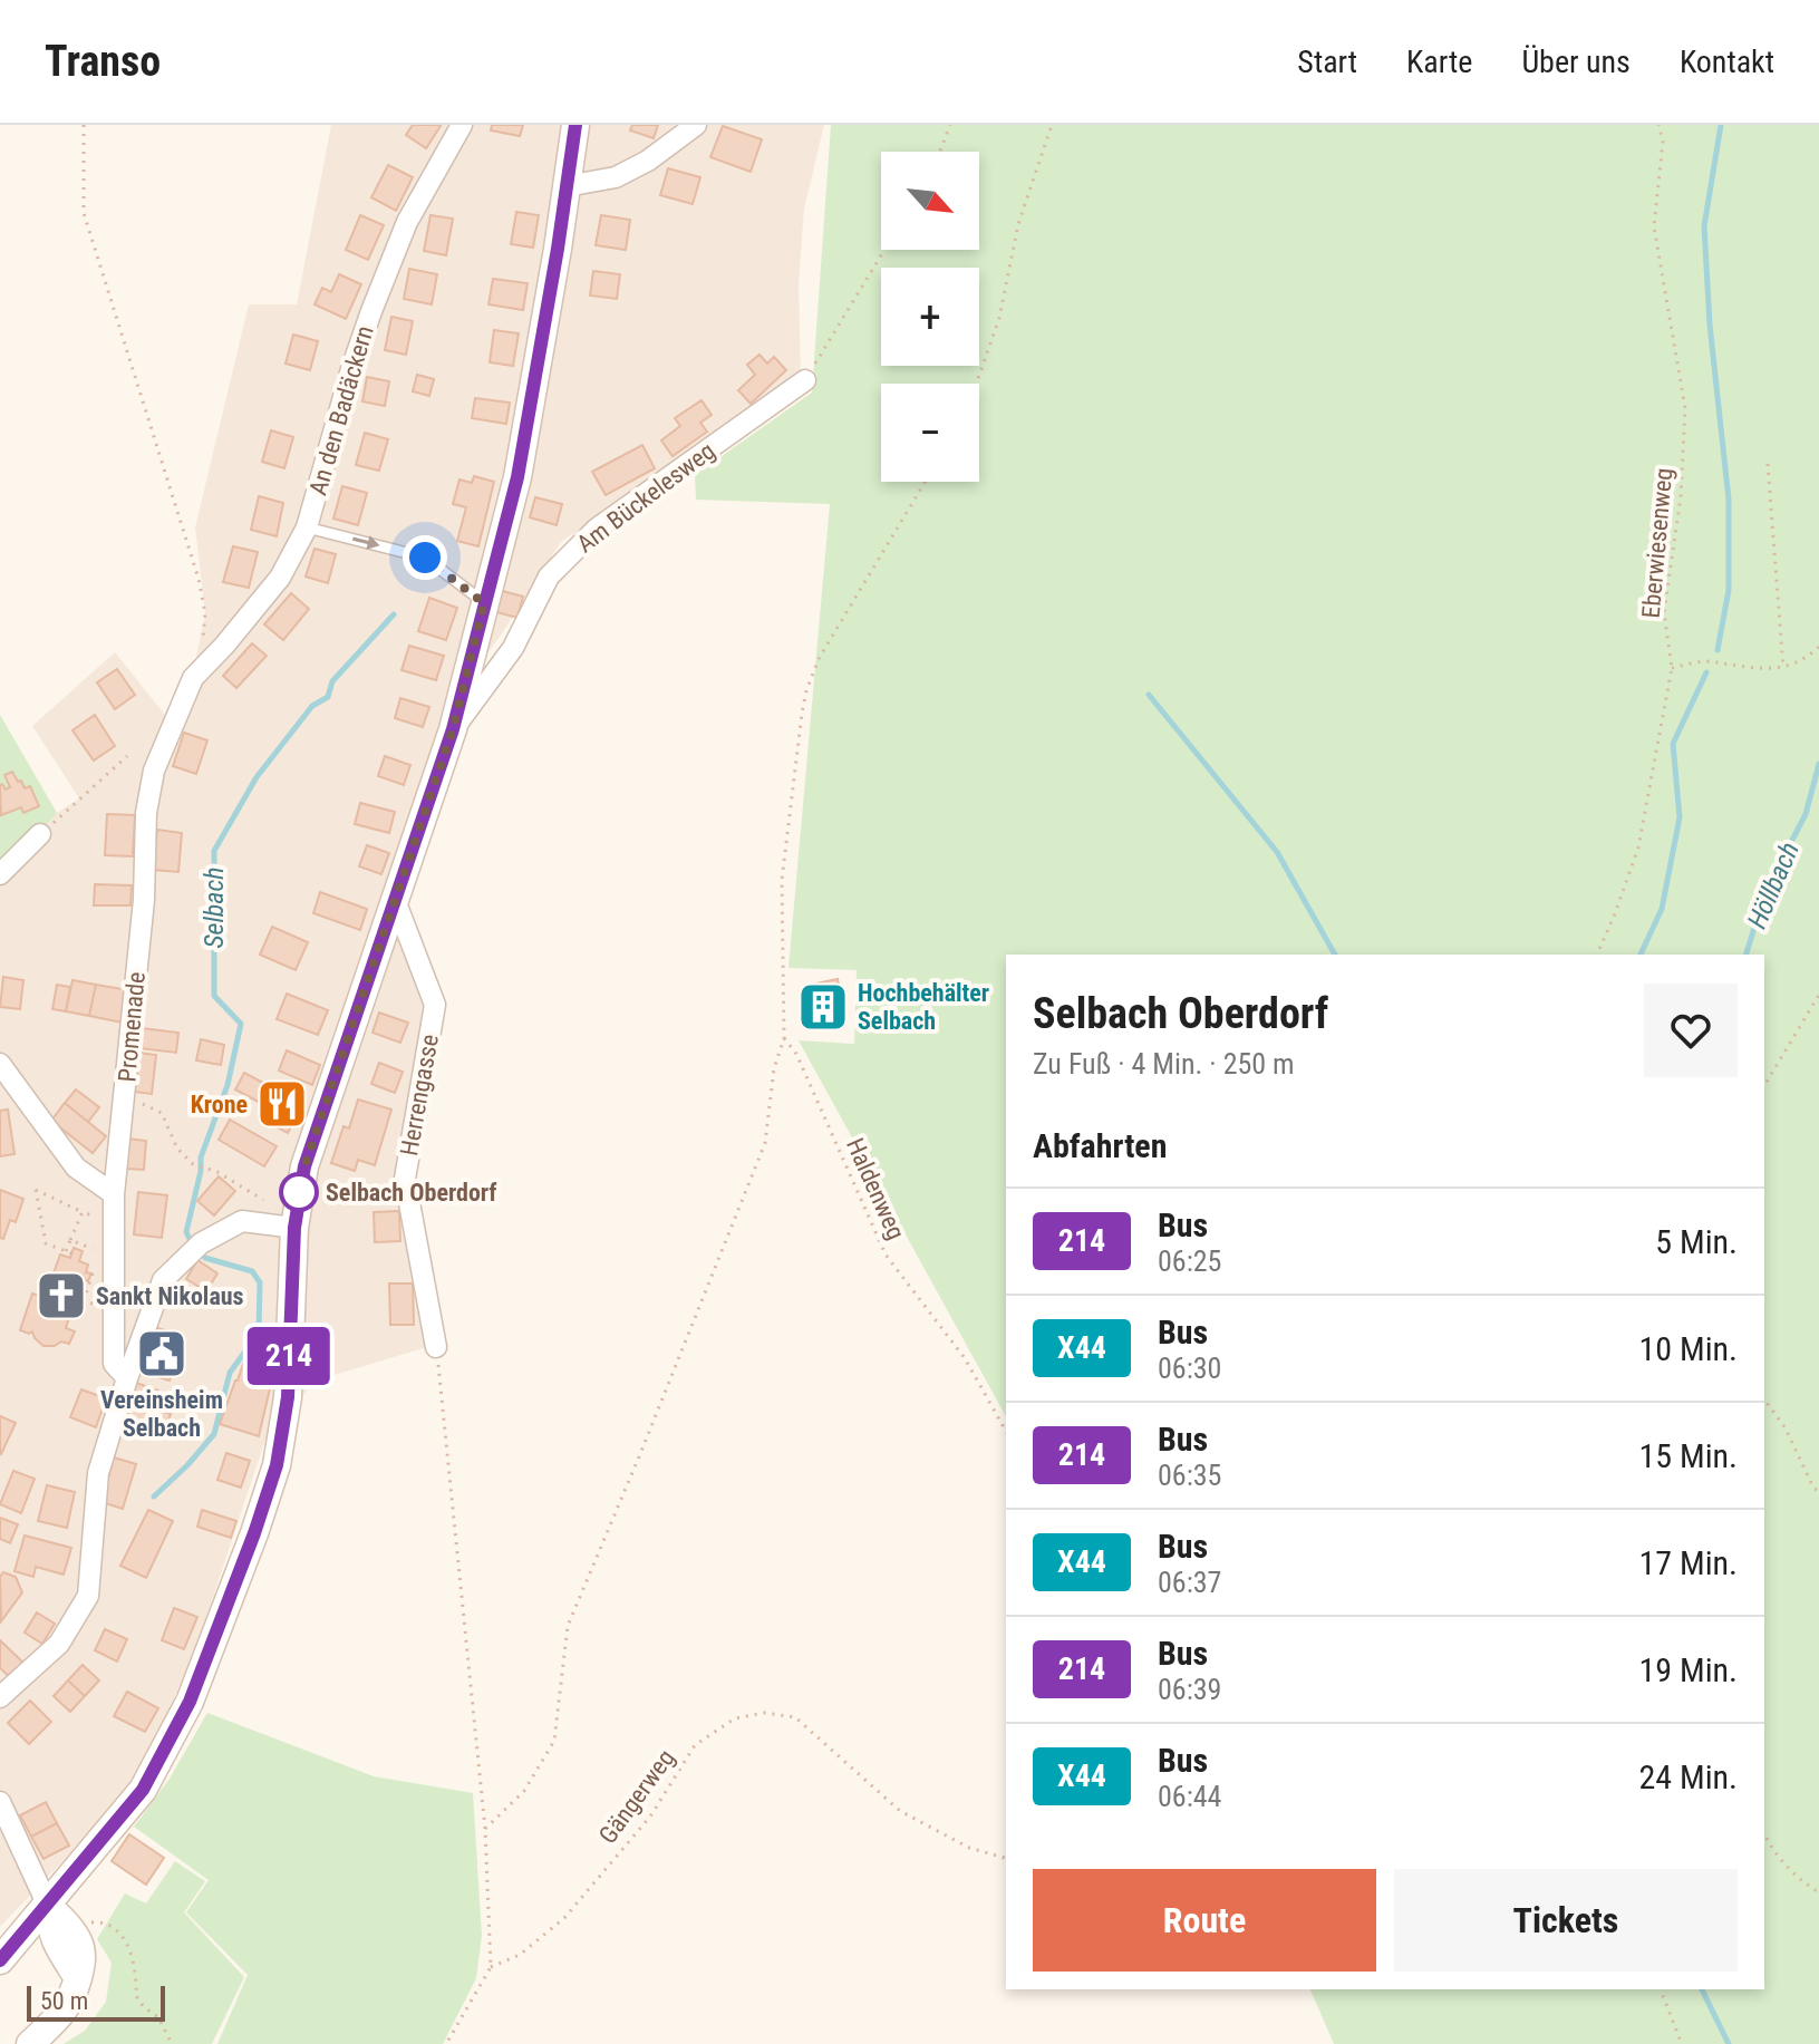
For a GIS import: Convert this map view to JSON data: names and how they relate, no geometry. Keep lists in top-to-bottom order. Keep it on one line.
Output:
{"streets":{"street":["An den Badäckern","Am Bückelesweg","Promenade","Herrengasse"],"path":["Eberwiesenweg","Haldenweg","Gängerweg"]},"crossings":[["An den Badäckern","Promenade"]],"water":["Höllbach","Selbach"],"places":{"building":["Hochbehälter Selbach"],"restaurant":["Krone"],"other":["Selbach Oberdorf"],"church":["Sankt Nikolaus"],"public building":["Vereinsheim Selbach"]},"lines":["bus line 214"],"scale_bar":"50 m","north":"bottom right","page":{"header":"Transo","nav":["Start","Karte","Über uns","Kontakt"],"on_map":"214","map_buttons":["+","−"],"heading":[["Selbach Oberdorf","Zu Fuß · 4 Min. · 250 m"],"Abfahrten"],"list":[{"mark":"214","name":"Bus","note":"06:25","value":"5 Min."},{"mark":"X44","name":"Bus","note":"06:30","value":"10 Min."},{"mark":"214","name":"Bus","note":"06:35","value":"15 Min."},{"mark":"X44","name":"Bus","note":"06:37","value":"17 Min."},{"mark":"214","name":"Bus","note":"06:39","value":"19 Min."},{"mark":"X44","name":"Bus","note":"06:44","value":"24 Min."}],"buttons":["Route","Tickets"],"scale":"50 m"}}
